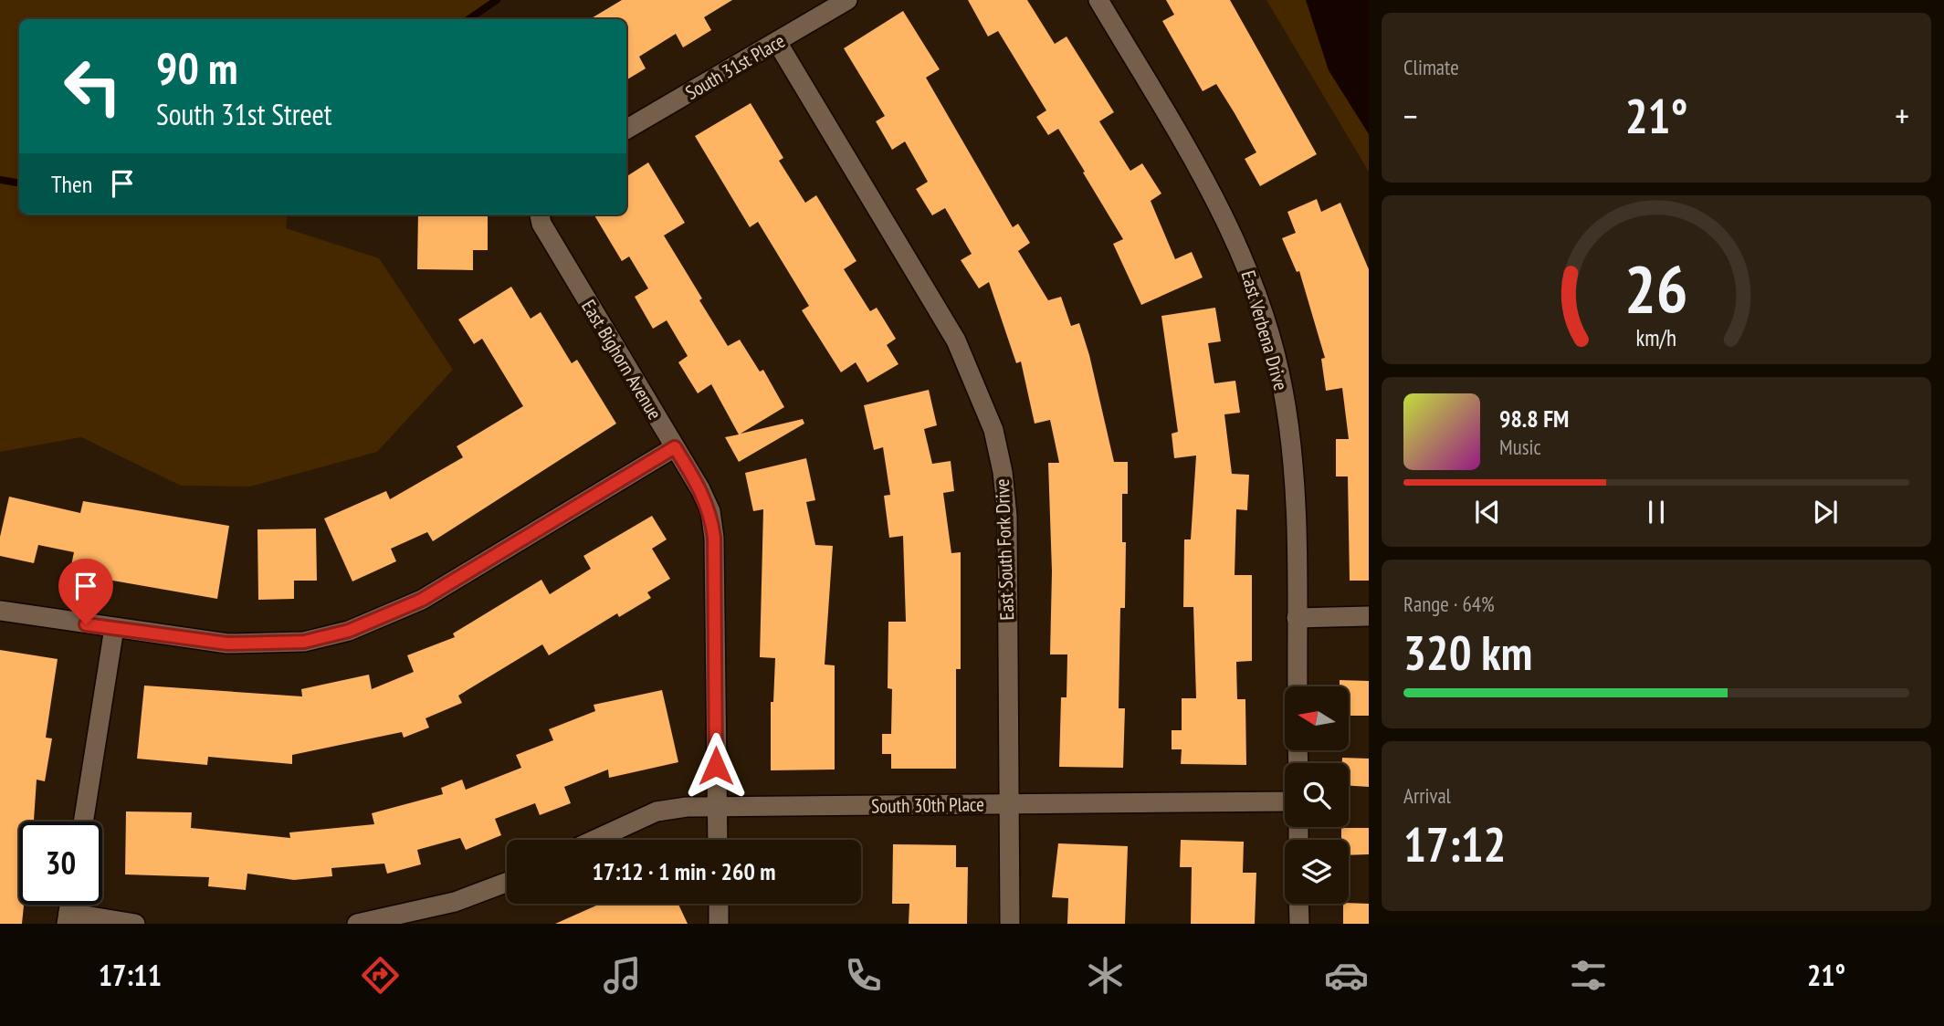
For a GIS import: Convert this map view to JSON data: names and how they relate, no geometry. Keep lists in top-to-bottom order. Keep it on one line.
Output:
{"streets":{"street":["South 31st Place","East Verbena Drive","East Bighorn Avenue","East South Fork Drive","South 30th Place"]},"crossings":[["South 31st Place","East South Fork Drive"],["East Bighorn Avenue","South 30th Place"],["East South Fork Drive","South 30th Place"]],"north":"left","page":{"tile":["Climate",["Range · 64%","320 km"],["Arrival","17:12"]],"turn":["90 m","South 31st Street"],"heat":["−","21°","+"],"then":"Then","song":["98.8 FM","Music"],"limit":"30","trip":"17:12 · 1 min · 260 m","tabs":["17:11","21°"],"gauge":["26","km/h"]}}
